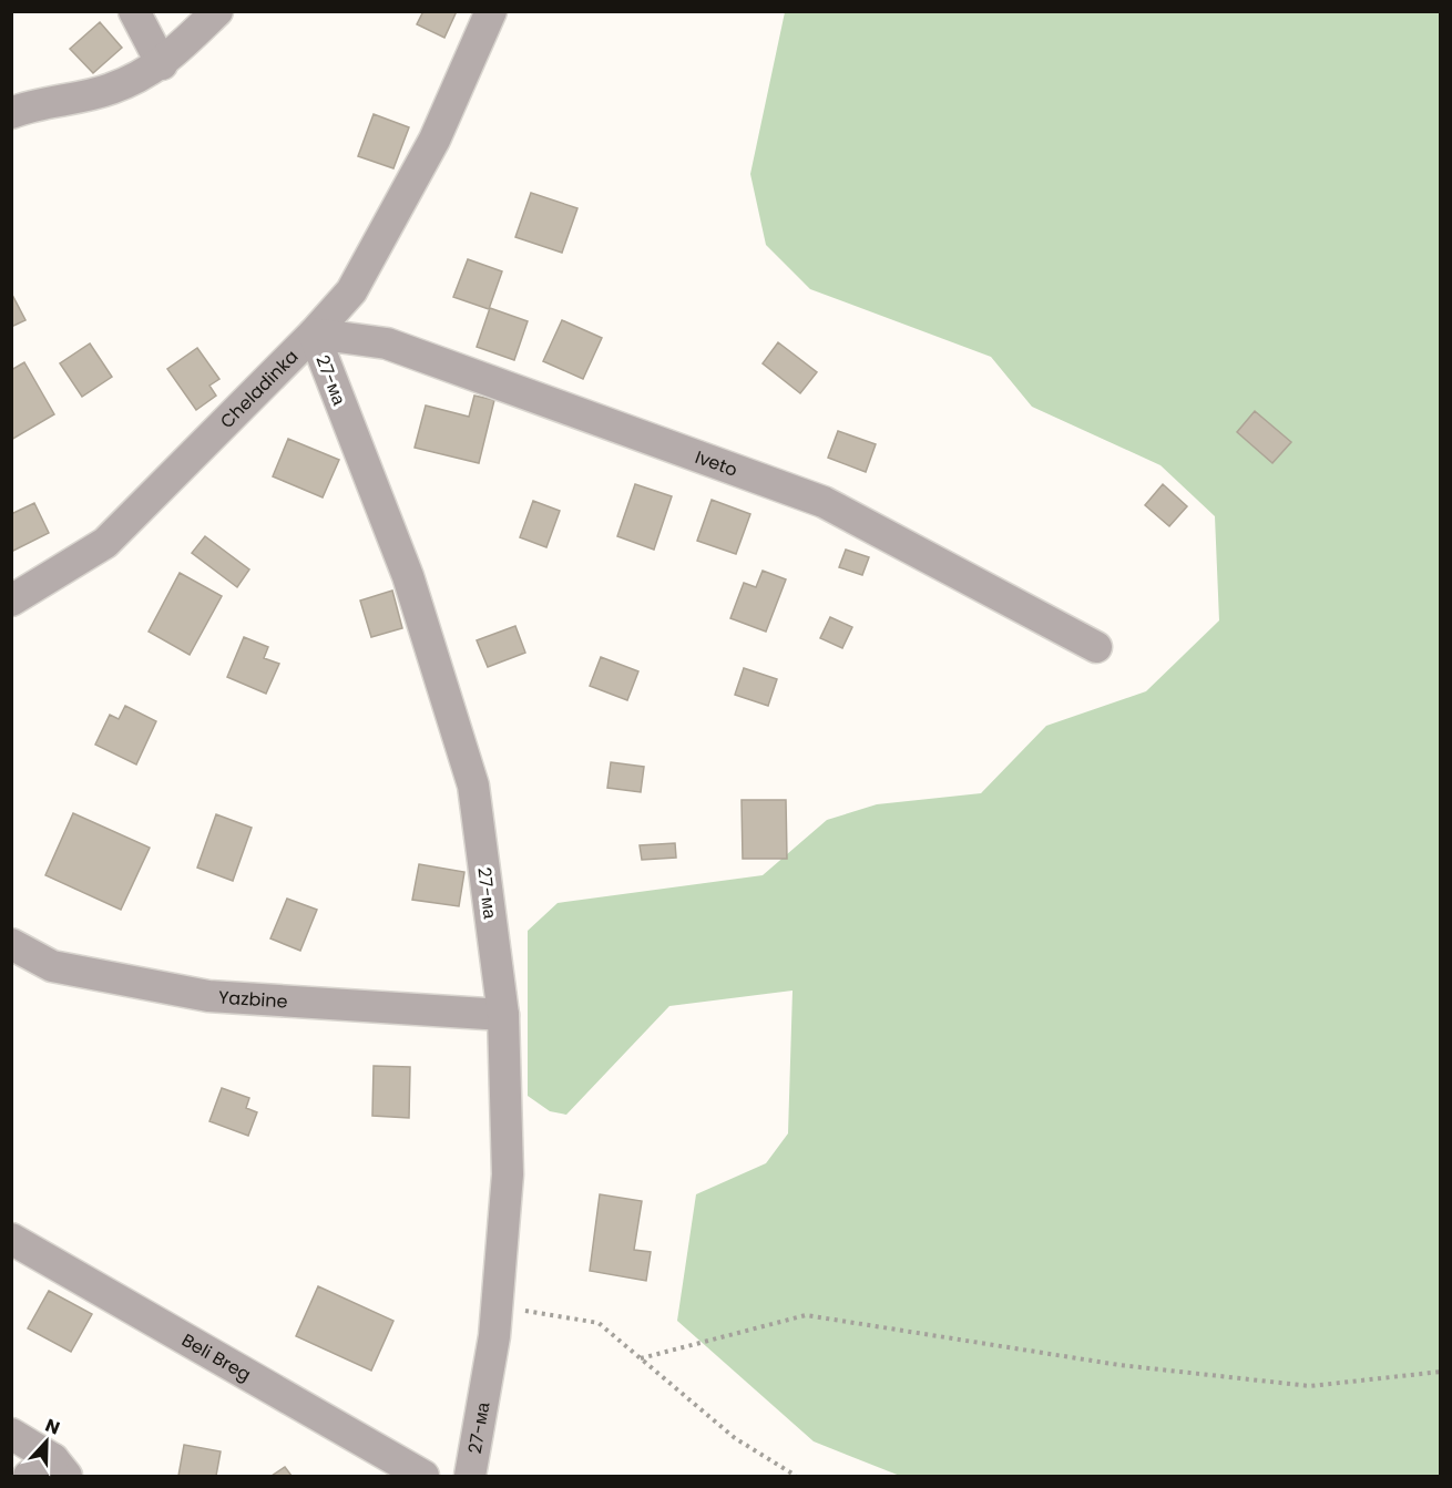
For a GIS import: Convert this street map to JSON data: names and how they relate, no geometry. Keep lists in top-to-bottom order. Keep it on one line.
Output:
{"streets":{"street":["27-ма","Cheladinka","Iveto","Yazbine","Beli Breg"]},"crossings":[["27-ма","Cheladinka"],["27-ма","Iveto"],["27-ма","Yazbine"],["Cheladinka","Iveto"]],"north":"top"}
